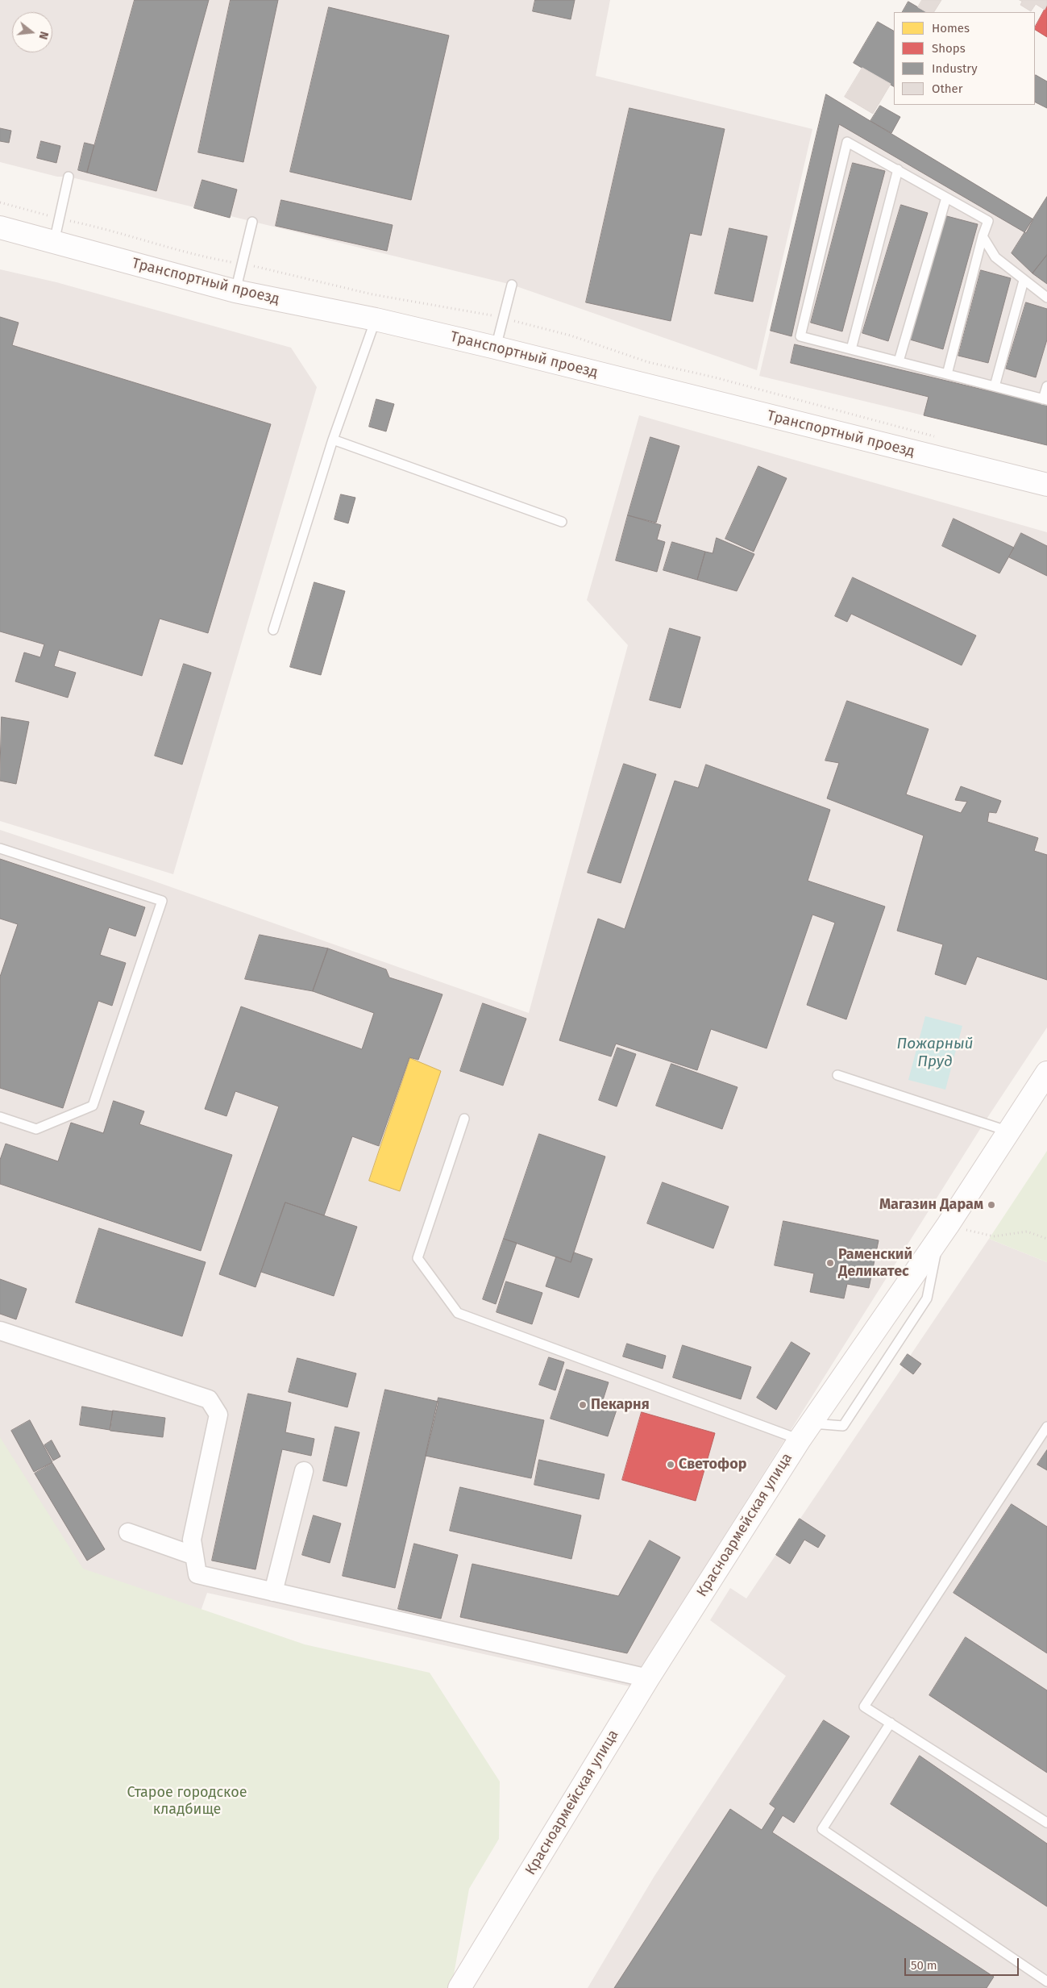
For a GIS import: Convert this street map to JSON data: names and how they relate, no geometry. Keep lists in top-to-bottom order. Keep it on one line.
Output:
{"streets":{"main road":["Транспортный проезд","Красноармейская улица"]},"water":["Пожарный Пруд"],"parks":["Старое городское кладбище"],"places":["Магазин Дарам","Раменский Деликатес","Пекарня","Светофор"],"legend":["Homes","Shops","Industry","Other"],"scale_bar":"50 m","north":"right"}
